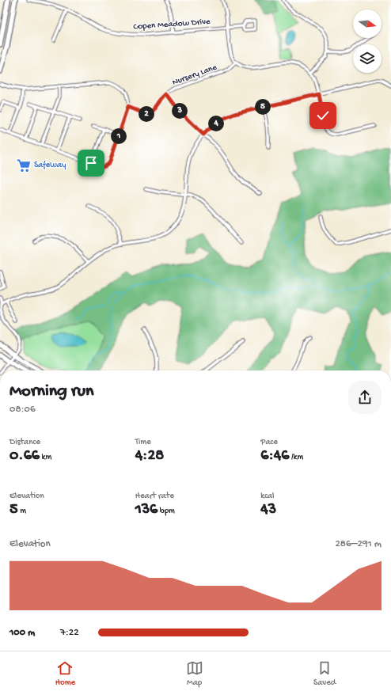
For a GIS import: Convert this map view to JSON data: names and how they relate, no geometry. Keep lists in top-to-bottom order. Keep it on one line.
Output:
{"streets":{"street":["Copen Meadow Drive","Nursery Lane"]},"places":{"supermarket":["Safeway"]},"north":"right","page":{"pins":["5","3","2","4","1"],"heading":["Morning run","08:06"],"stats":[["Distance","0.66 km"],["Time","4:28"],["Pace","6:46 /km"],["Elevation","5 m"],["Heart rate","136 bpm"],["kcal","43"]],"chart":["Elevation","286–291 m"],"list":[{"name":"100 m","note":"7:22"}],"tabs":["Home","Map","Saved"]}}
